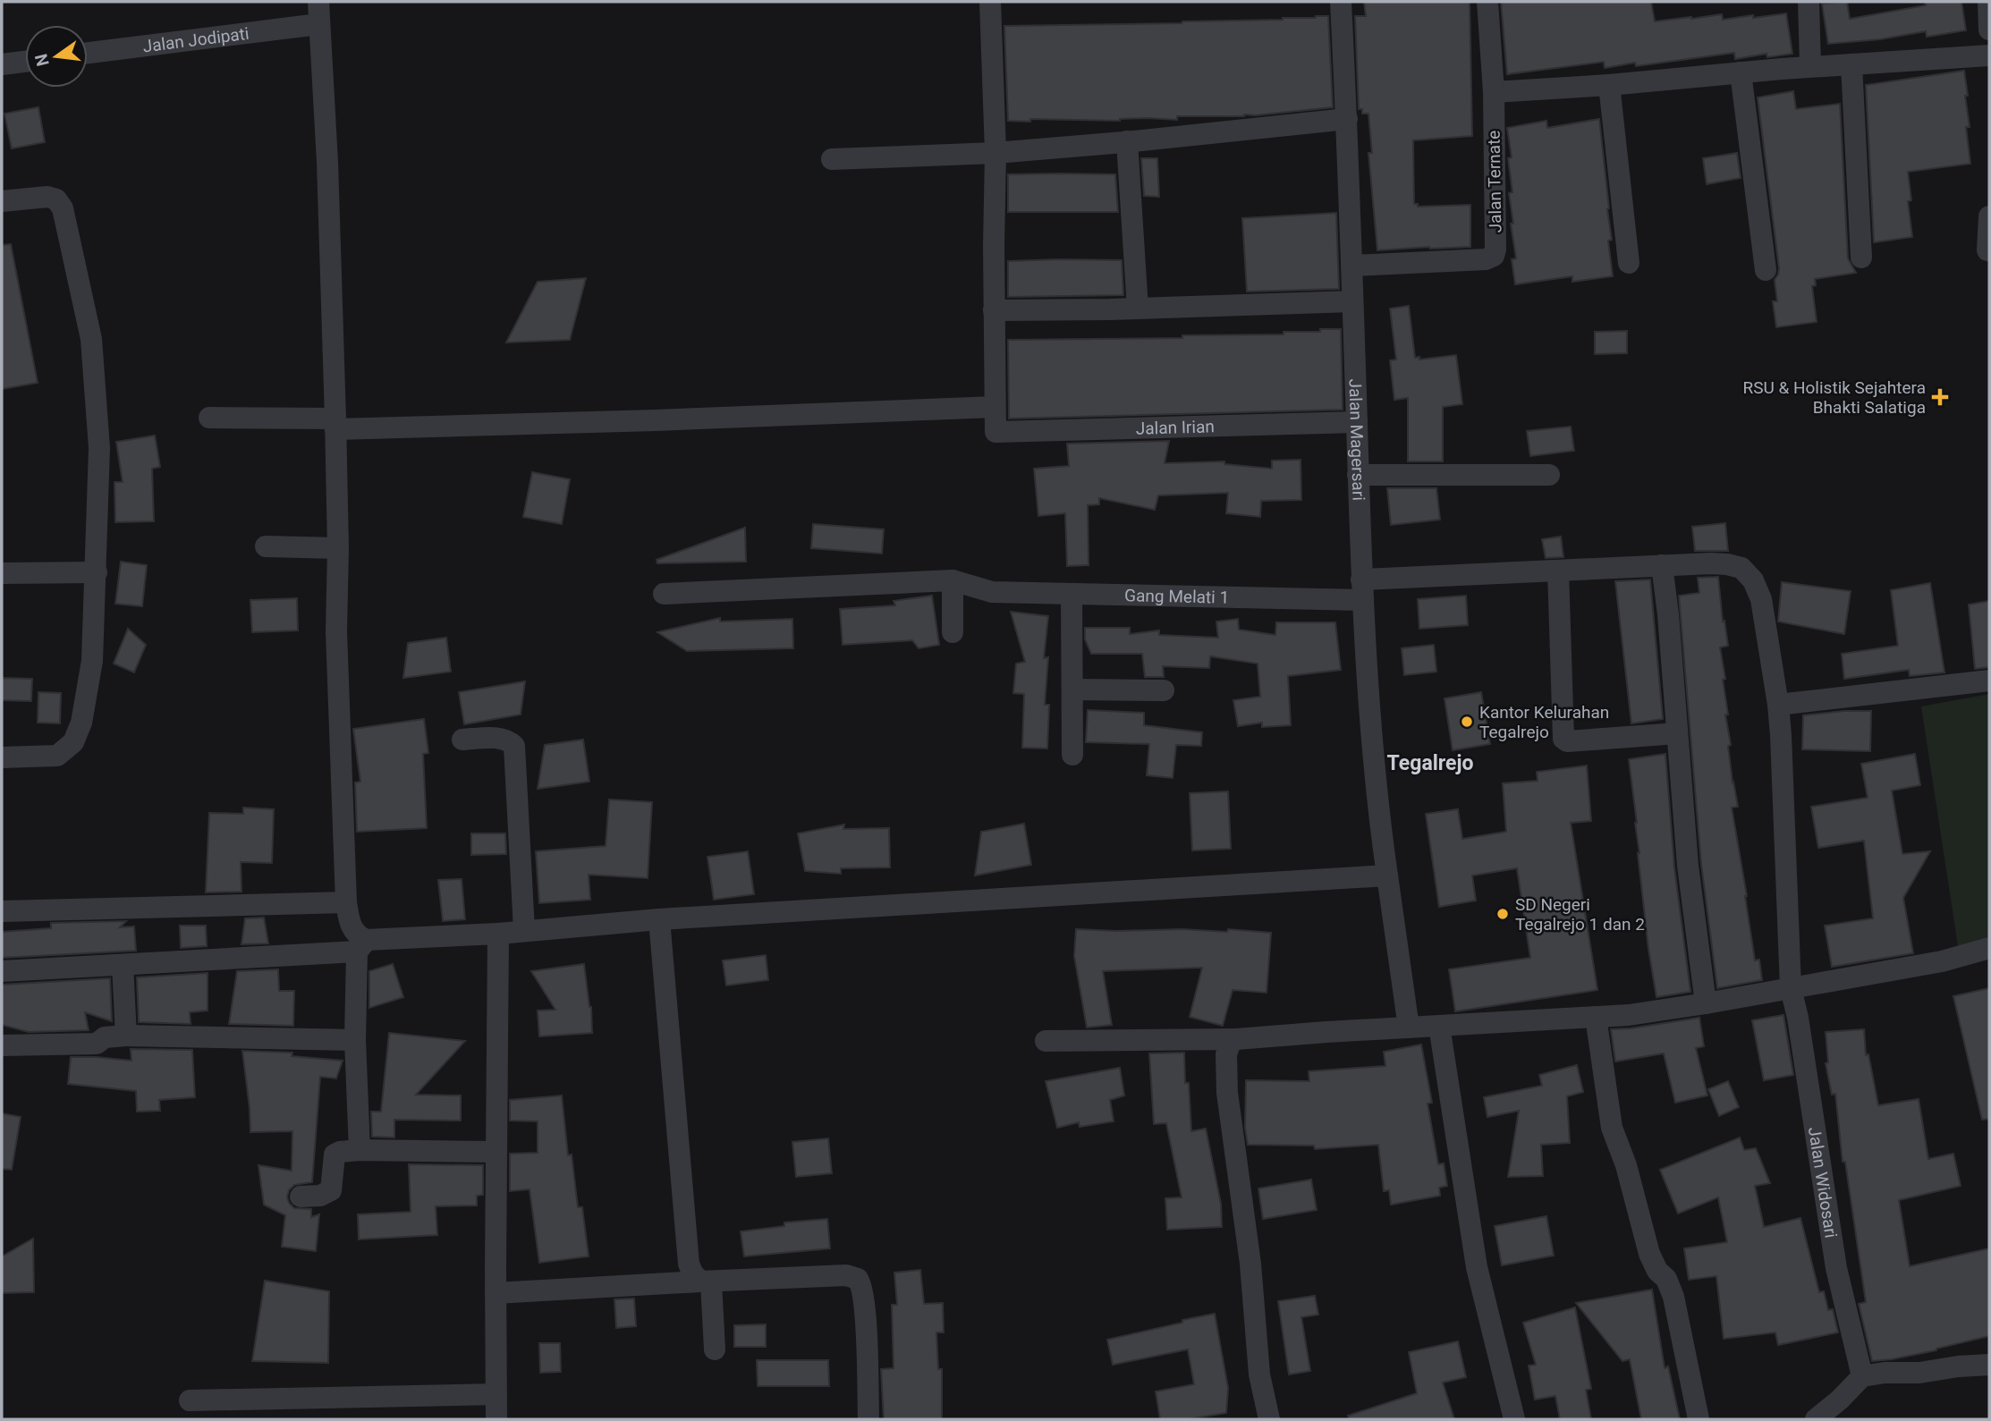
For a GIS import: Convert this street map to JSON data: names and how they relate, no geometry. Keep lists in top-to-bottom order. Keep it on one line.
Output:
{"streets":{"street":["Jalan Jodipati","Jalan Ternate","Jalan Irian","Jalan Magersari","Gang Melati 1","Jalan Widosari"]},"crossings":[["Jalan Ternate","Jalan Magersari"],["Jalan Irian","Jalan Magersari"],["Jalan Magersari","Gang Melati 1"],["Gang Melati 1","Jalan Widosari"]],"districts":["Tegalrejo"],"places":{"health":["RSU & Holistik Sejahtera Bhakti Salatiga"],"other":["Kantor Kelurahan Tegalrejo","SD Negeri Tegalrejo 1 dan 2"]},"north":"left"}
